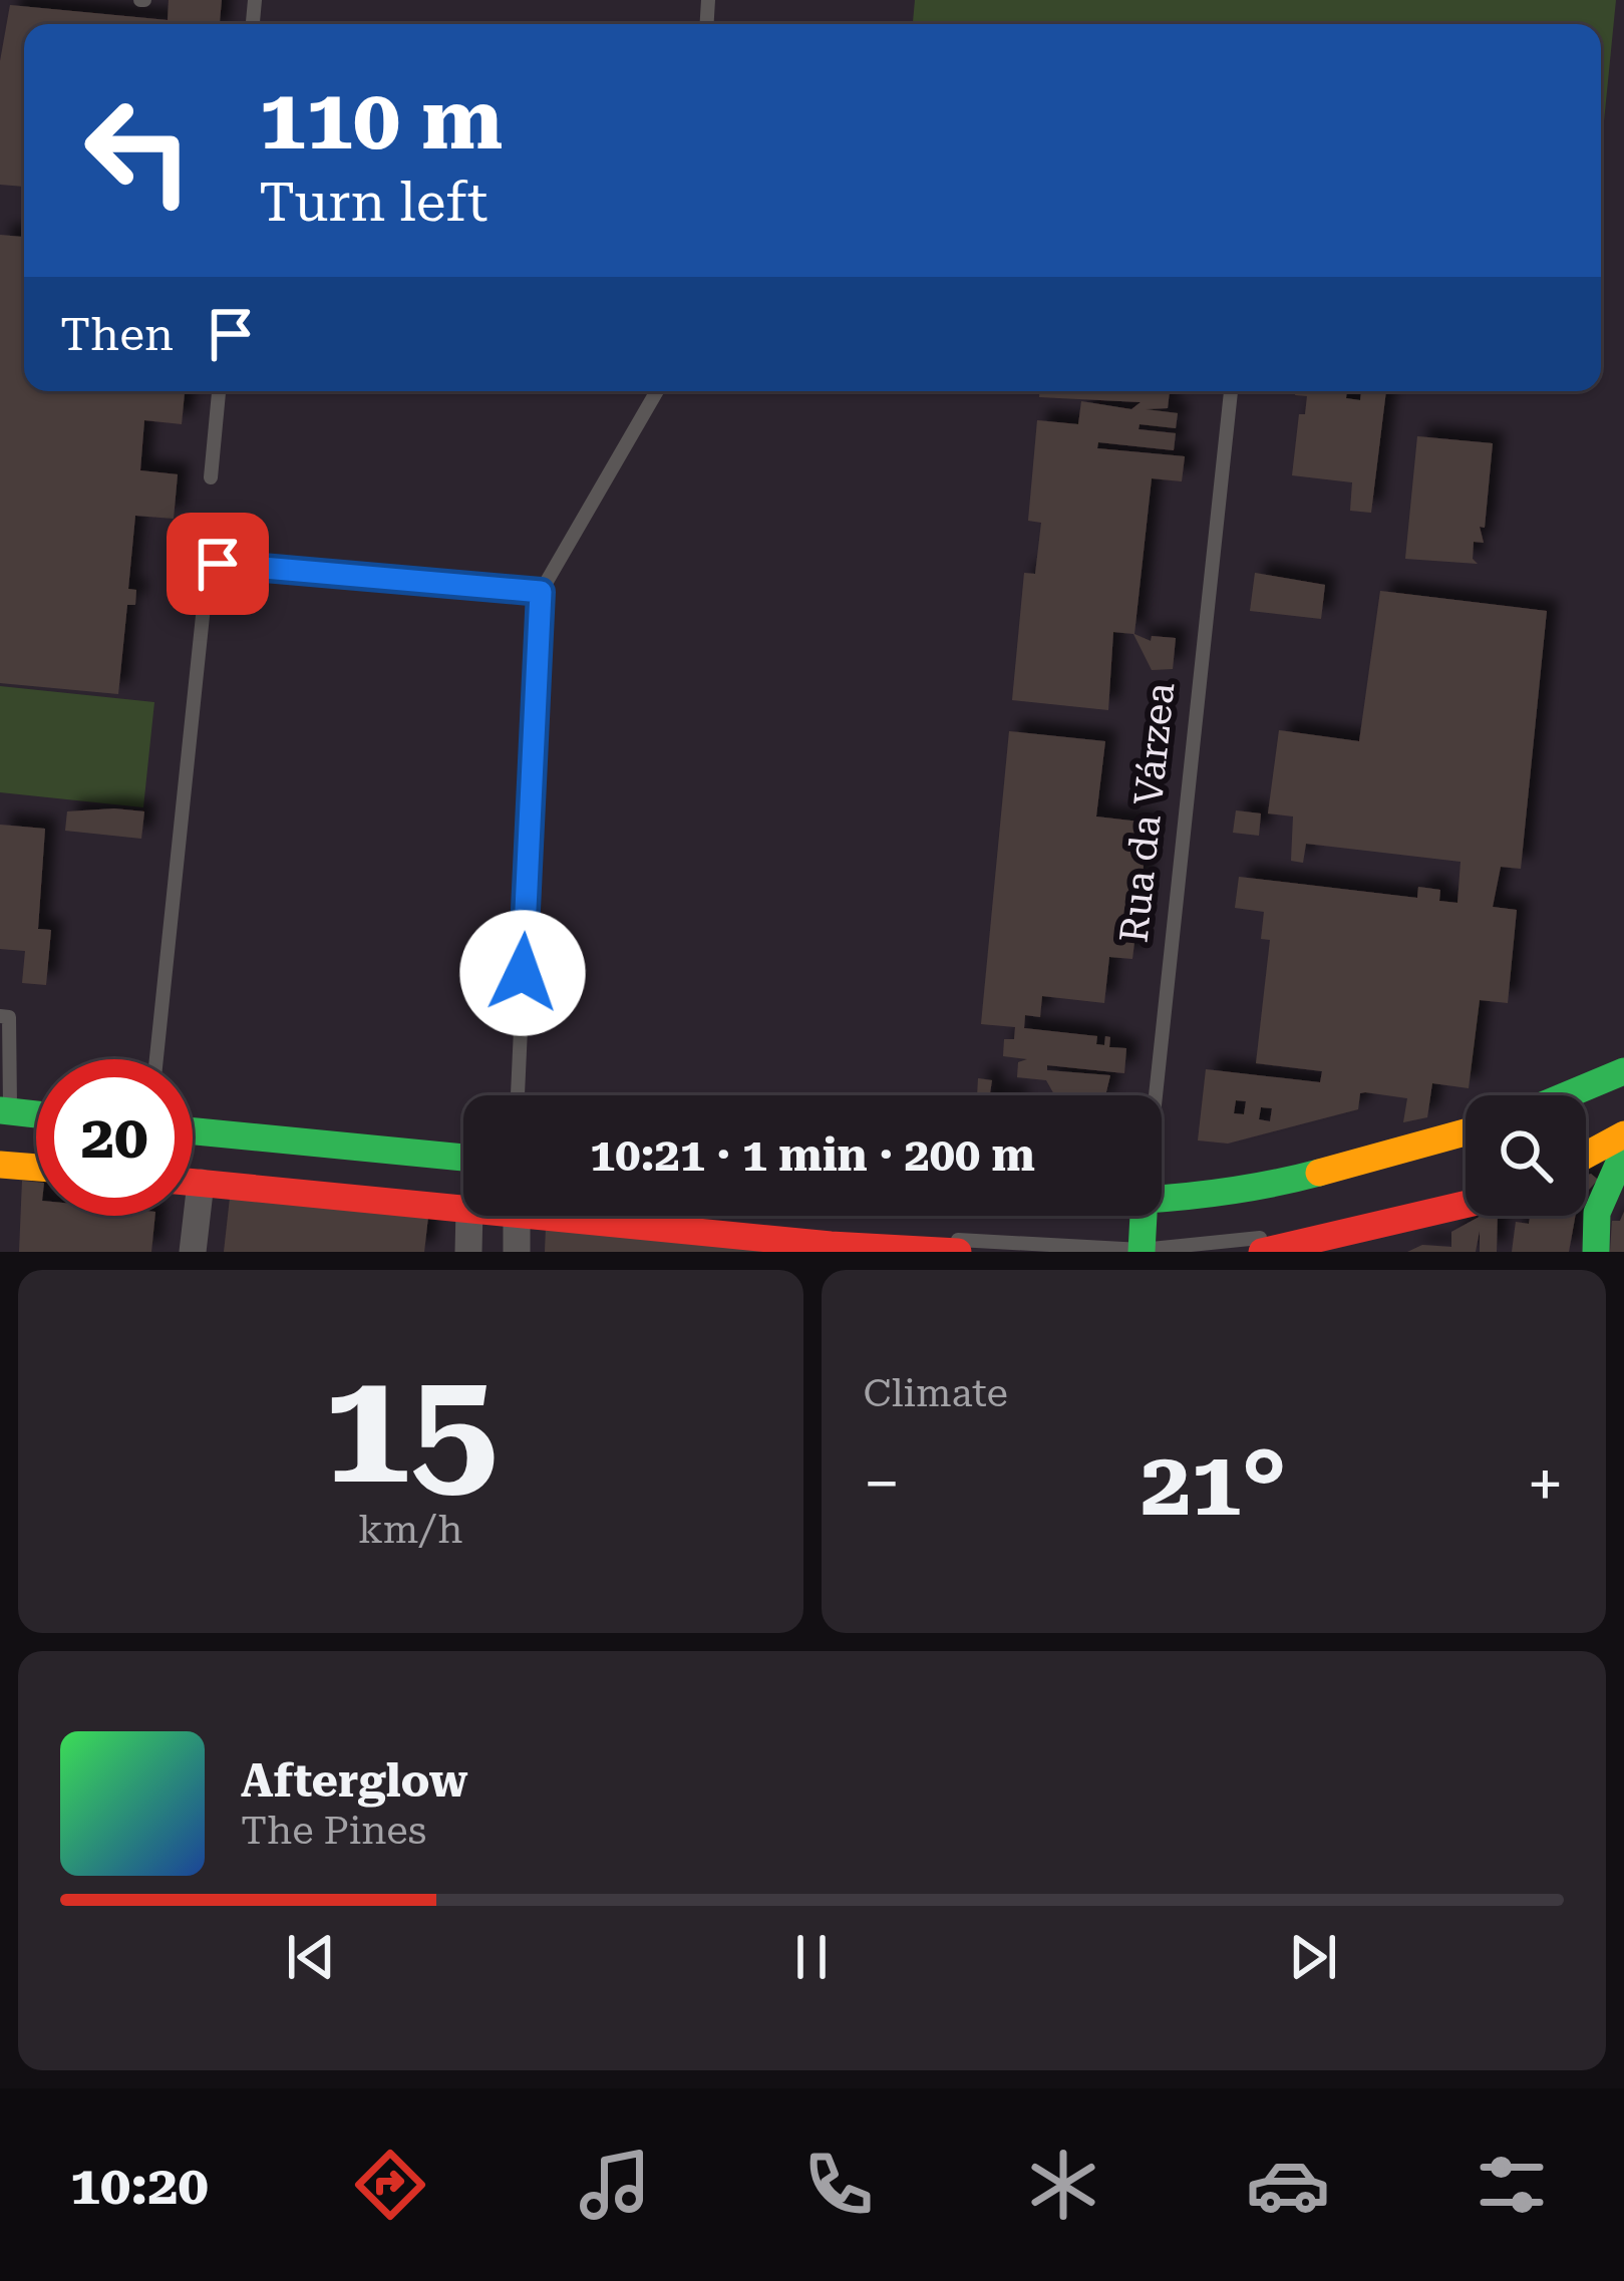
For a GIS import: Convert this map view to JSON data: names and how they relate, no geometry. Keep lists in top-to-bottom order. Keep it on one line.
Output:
{"streets":{"main road":["Rua da Várzea"]},"page":{"turn":["110 m","Turn left"],"then":"Then","limit":"20","trip":"10:21 · 1 min · 200 m","tile":[["15","km/h"],"Climate"],"heat":["−","21°","+"],"song":["Afterglow","The Pines"],"tabs":"10:20"}}
